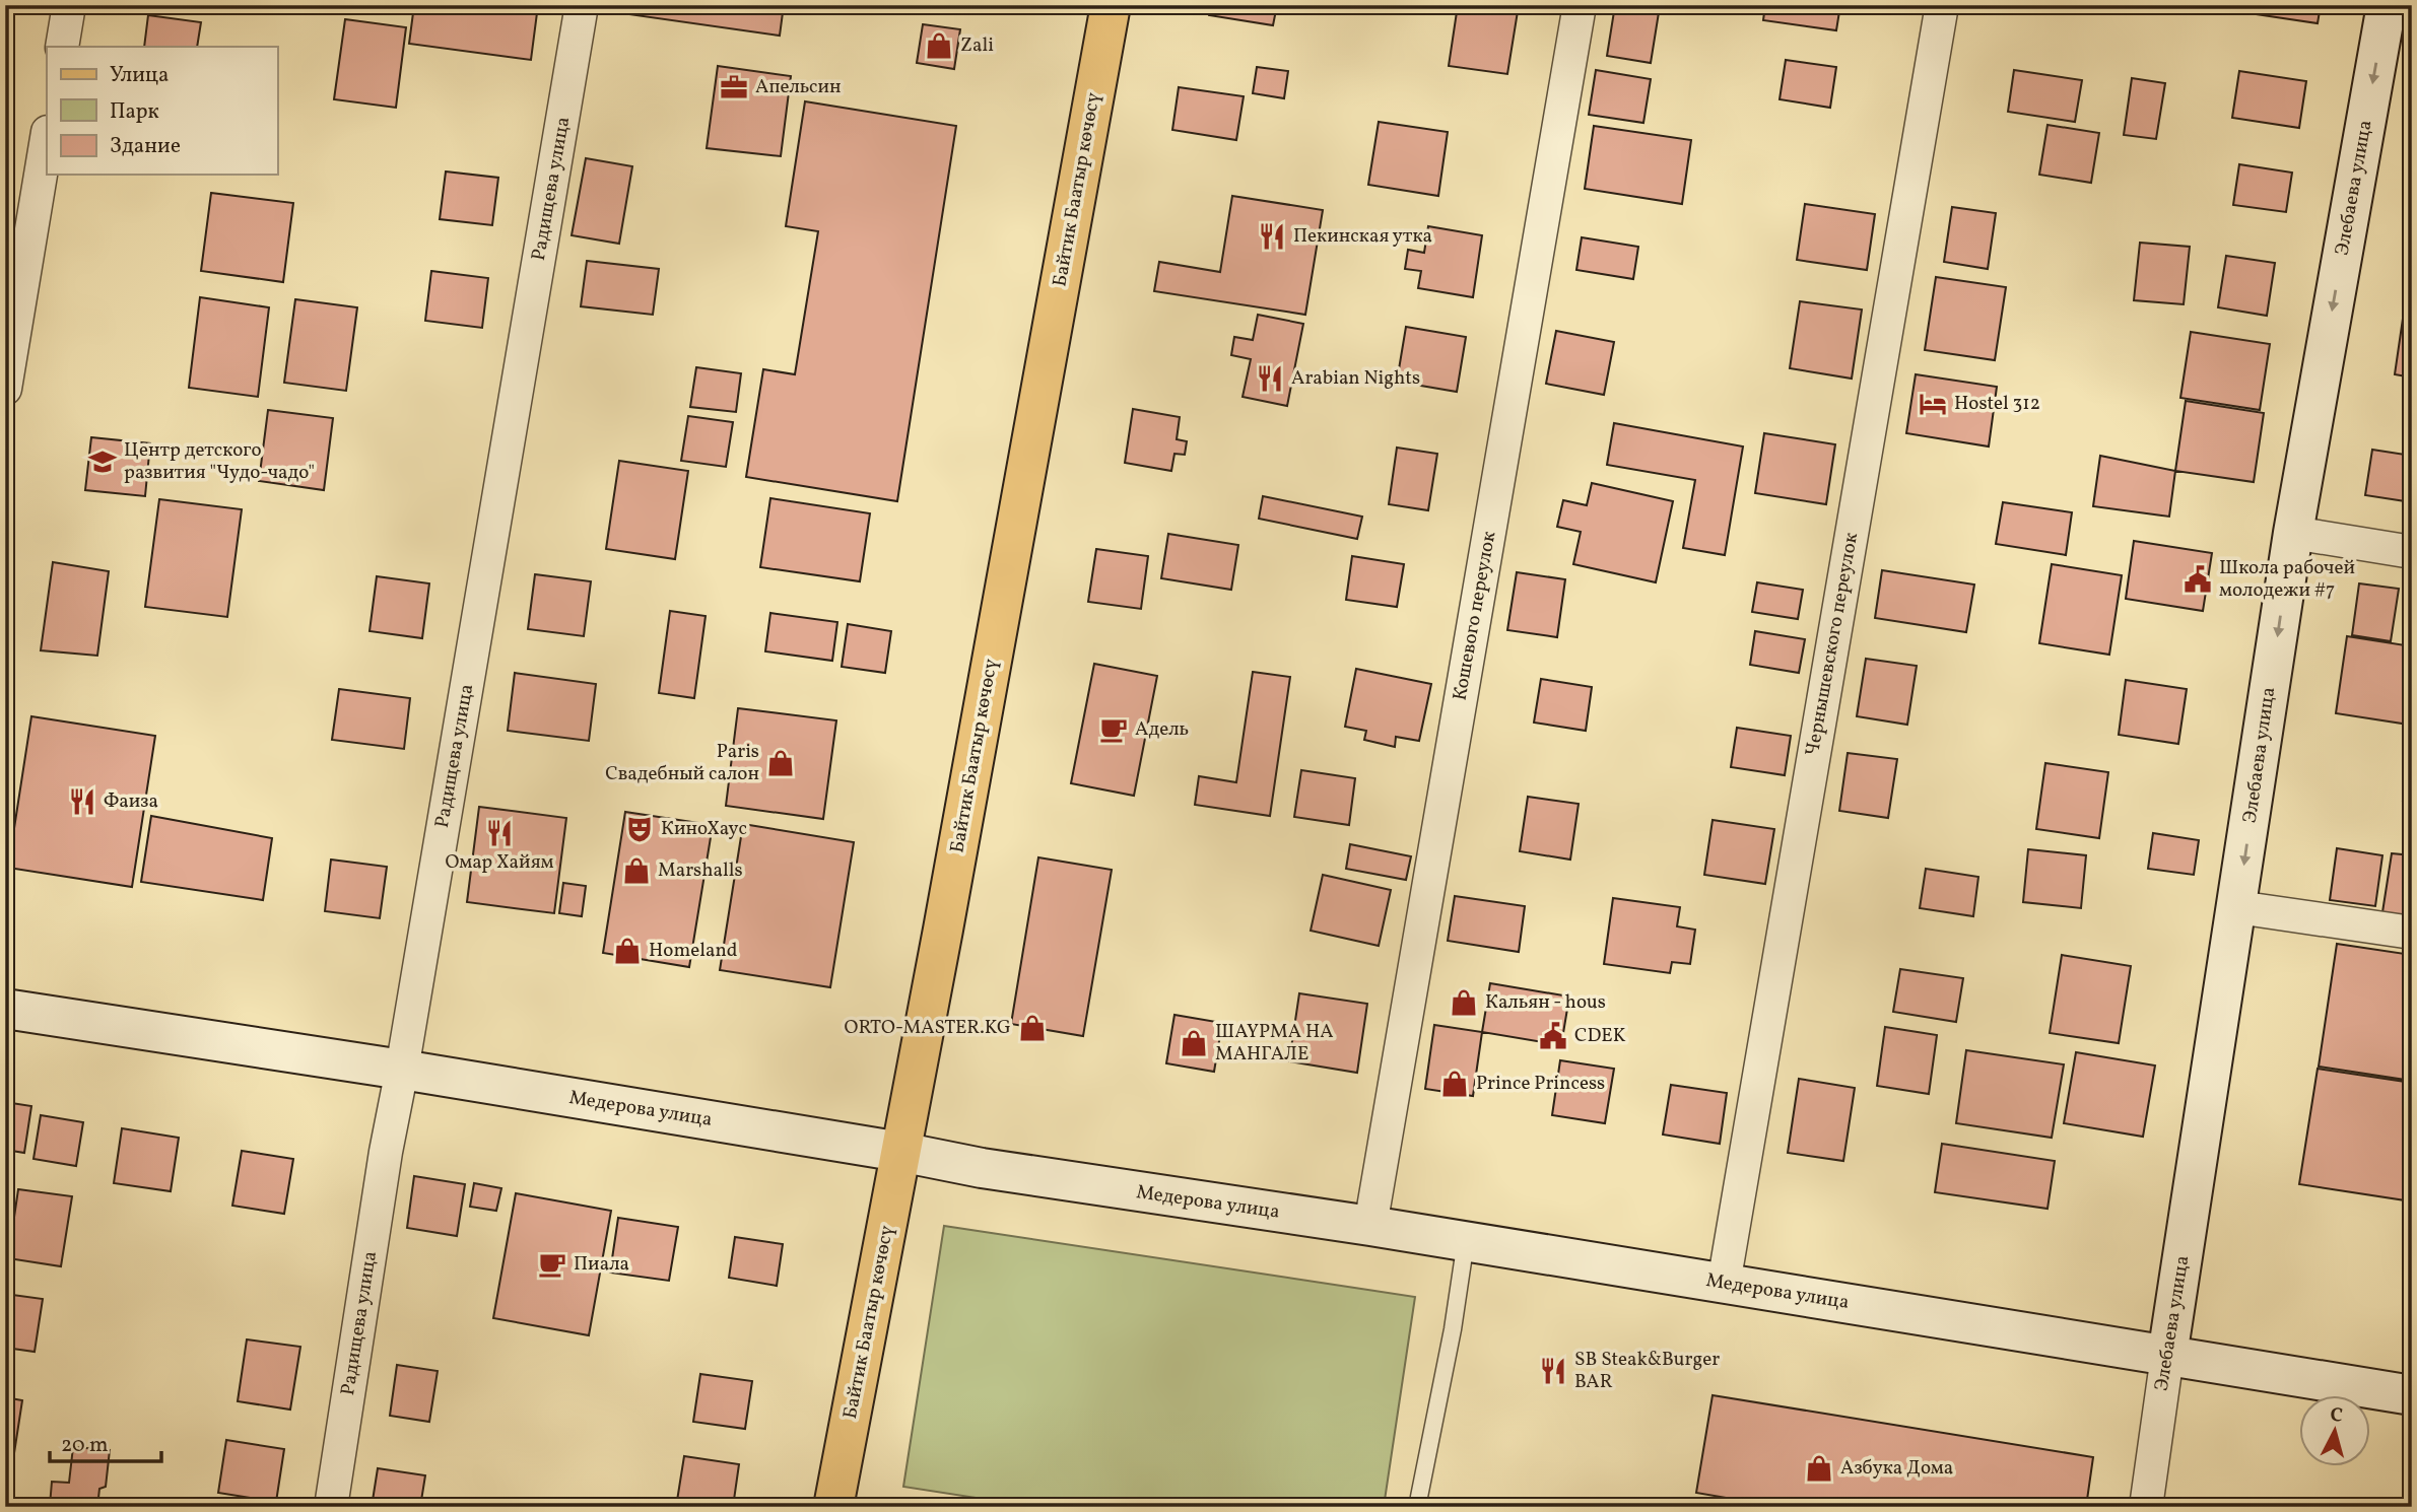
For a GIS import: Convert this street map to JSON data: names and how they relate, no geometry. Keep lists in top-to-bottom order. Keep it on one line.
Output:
{"streets":{"main road":["Элебаева улица","Байтик Баатыр көчөсү","Медерова улица"],"street":["Радищева улица","Кошевого переулок","Чернышевского переулок"]},"crossings":[["Элебаева улица","Медерова улица"],["Радищева улица","Медерова улица"],["Байтик Баатыр көчөсү","Медерова улица"],["Кошевого переулок","Медерова улица"],["Чернышевского переулок","Медерова улица"]],"one_way":["Элебаева улица"],"places":{"shop":["Zali","Paris Свадебный салон","Marshalls","Homeland","Кальян - hous","ORTO-MASTER.KG","ШАҮРМА НА МАНГАЛЕ","Prince Princess","Азбука Дома"],"office":["Апельсин"],"restaurant":["Пекинская утка","Arabian Nights","Фаиза","Омар Хайям","SB Steak&Burger BAR"],"hotel":["Hostel 312"],"school or university":["Центр детского развития \"Чудо-чадо\""],"public building":["Школа рабочей молодежи #7","CDEK"],"cafe":["Адель","Пиала"],"theatre":["КиноХаус"]},"legend":["Улица","Парк","Здание"],"scale_bar":"20 m","north":"top"}
